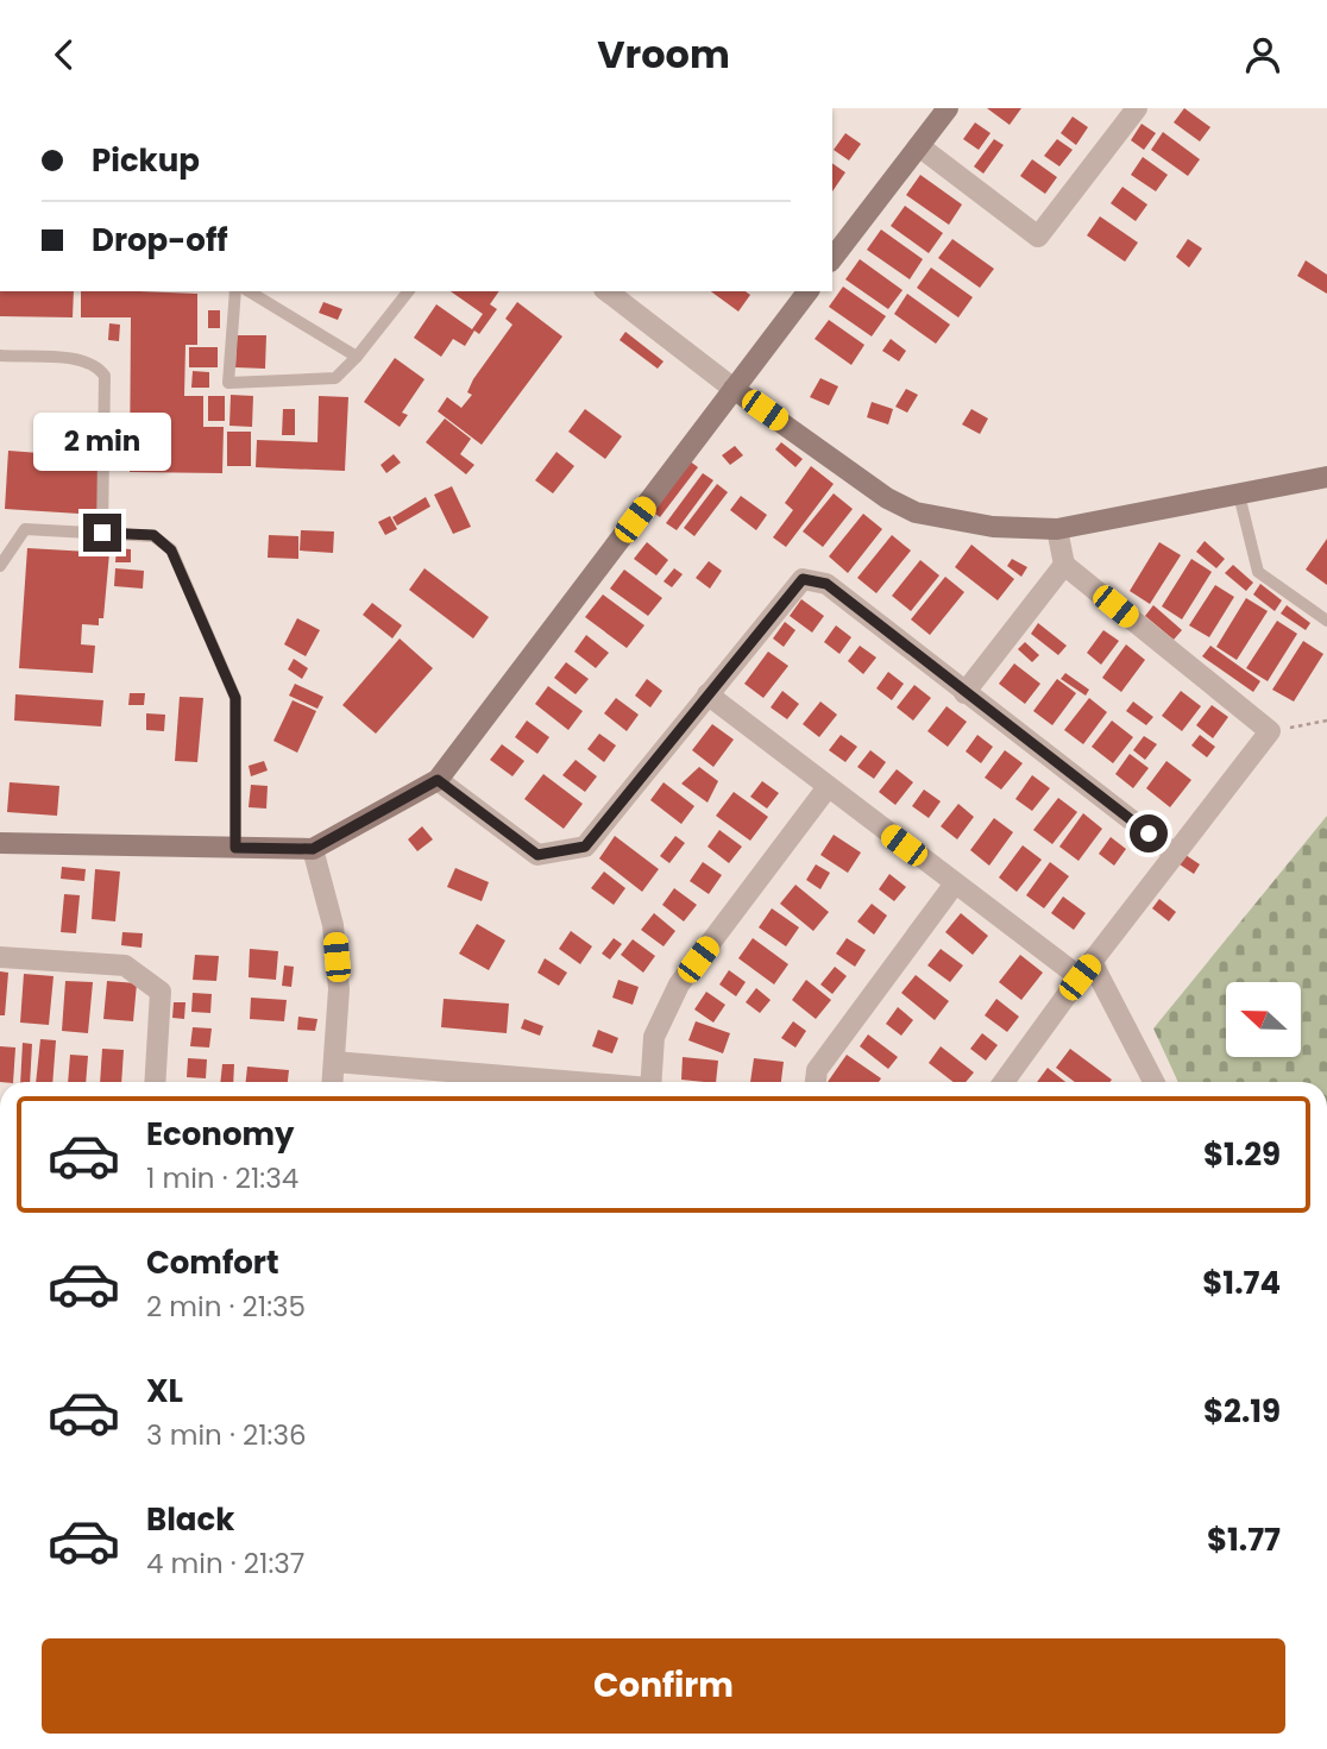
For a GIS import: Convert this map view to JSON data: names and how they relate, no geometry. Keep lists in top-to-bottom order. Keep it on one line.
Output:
{"north":"left","page":{"header":"Vroom","banner":["Pickup","Drop-off"],"bubble":"2 min","list":[{"name":"Economy","note":"1 min · 21:34","value":"$1.29"},{"name":"Comfort","note":"2 min · 21:35","value":"$1.74"},{"name":"XL","note":"3 min · 21:36","value":"$2.19"},{"name":"Black","note":"4 min · 21:37","value":"$1.77"}],"buttons":"Confirm"}}
